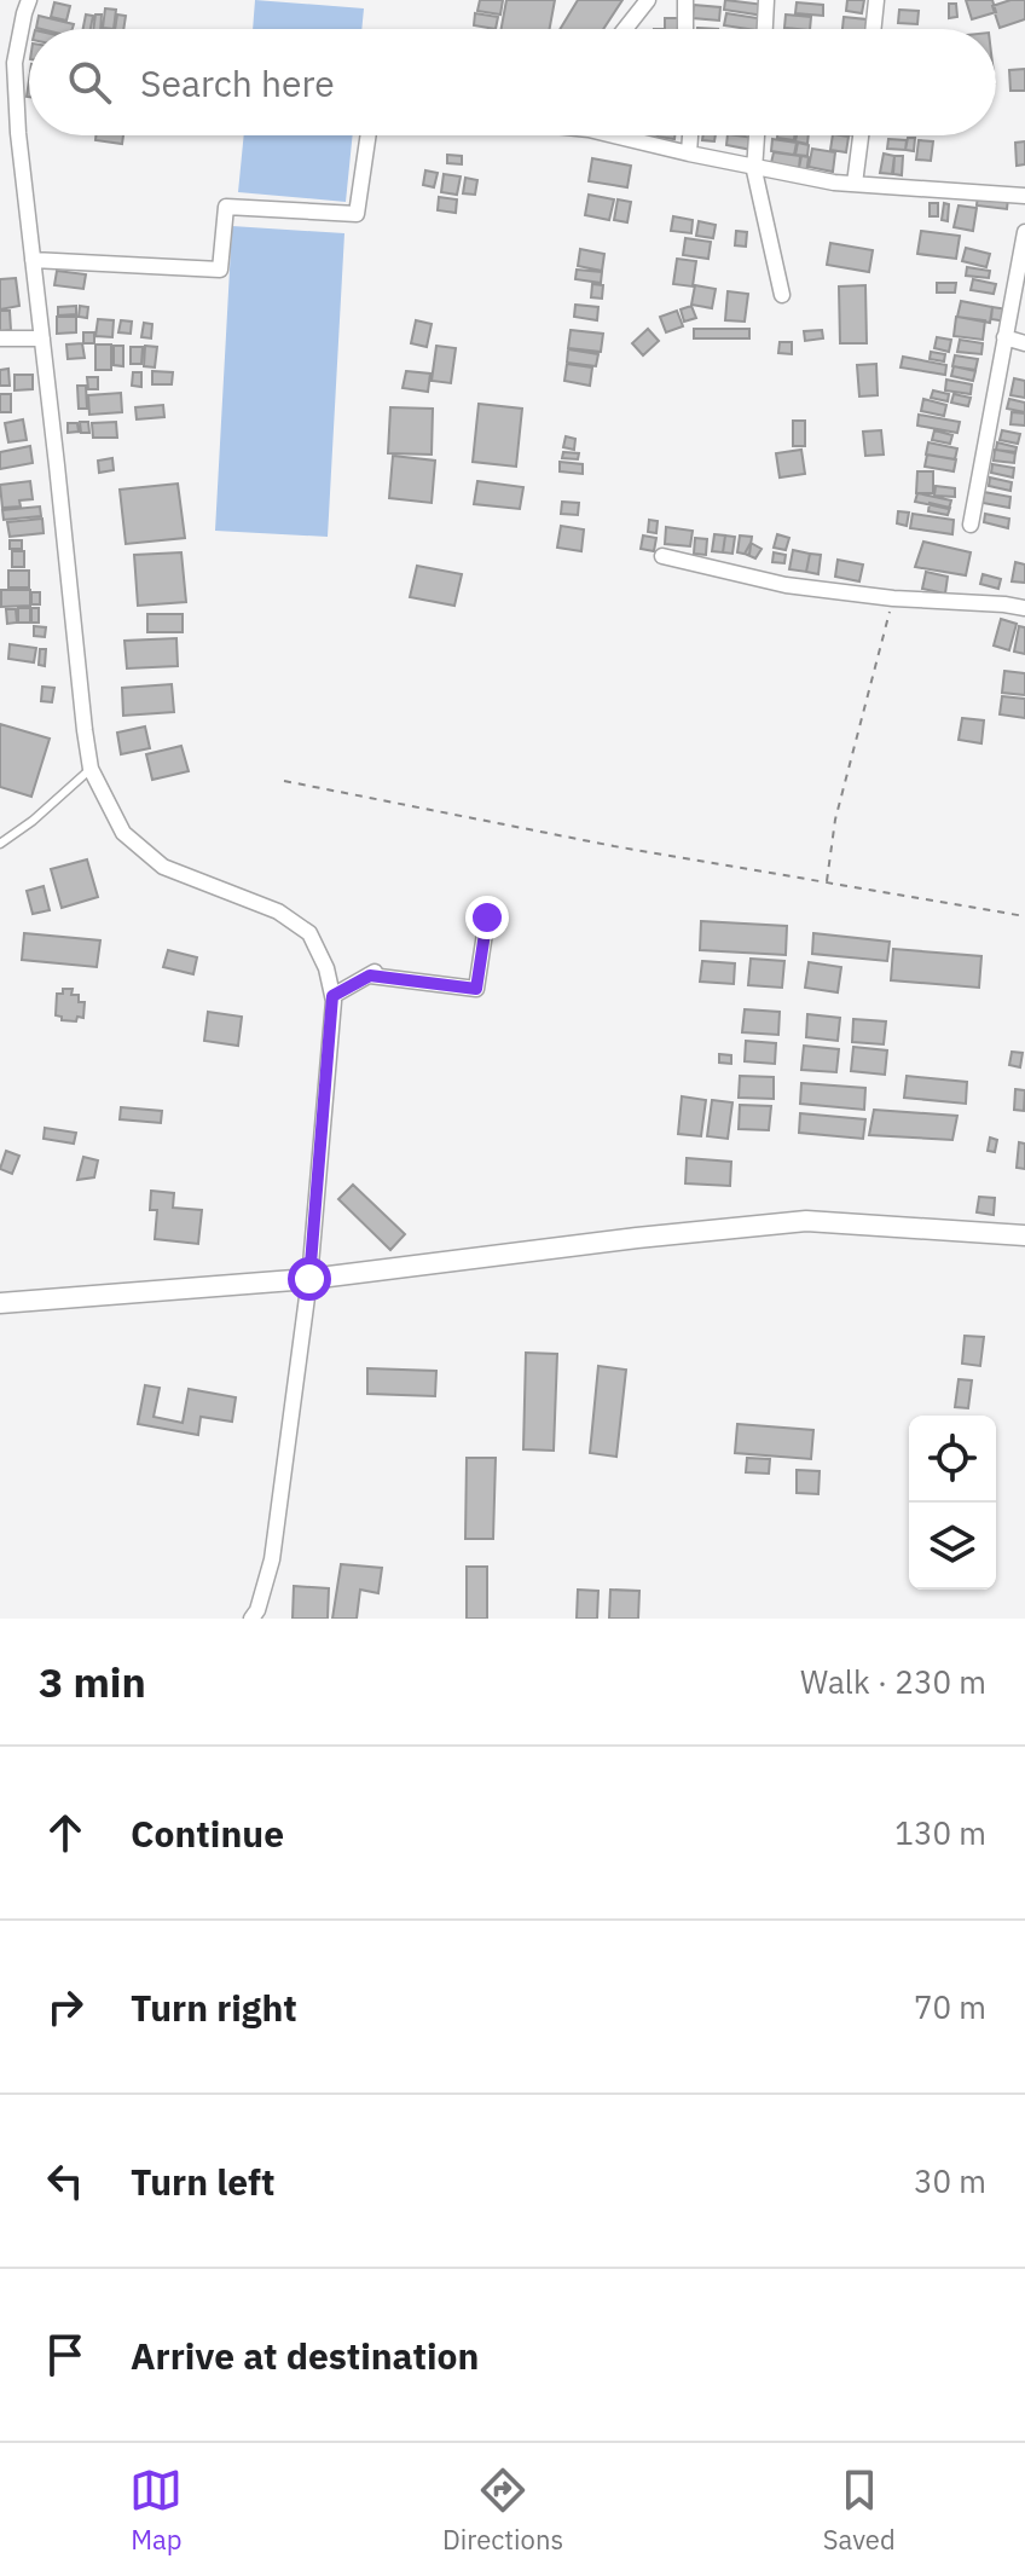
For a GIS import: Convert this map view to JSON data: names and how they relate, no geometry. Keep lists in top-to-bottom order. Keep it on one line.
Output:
{"page":{"search":"Search here","heading":["3 min","Walk · 230 m"],"list":[["Continue","130 m"],["Turn right","70 m"],["Turn left","30 m"],"Arrive at destination"],"nav":["Map","Directions","Saved"]}}
